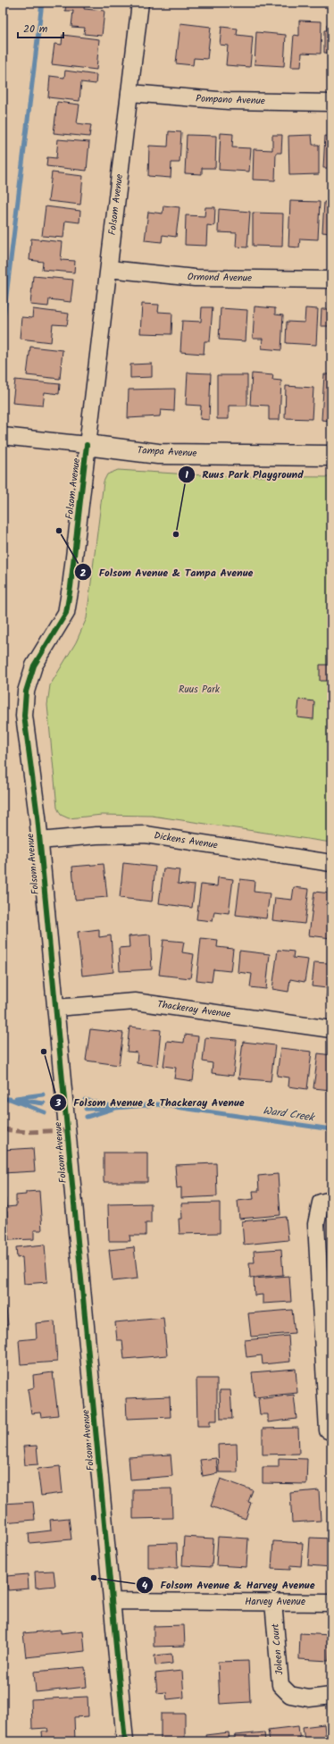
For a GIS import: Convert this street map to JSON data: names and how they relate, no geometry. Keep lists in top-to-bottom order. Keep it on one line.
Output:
{"streets":{"street":["Pompano Avenue","Folsom Avenue","Ormond Avenue","Tampa Avenue","Dickens Avenue","Thackeray Avenue","Harvey Avenue","Joleen Court"]},"crossings":[["Pompano Avenue","Folsom Avenue"],["Folsom Avenue","Ormond Avenue"],["Folsom Avenue","Tampa Avenue"],["Folsom Avenue","Dickens Avenue"],["Folsom Avenue","Thackeray Avenue"],["Folsom Avenue","Harvey Avenue"],["Harvey Avenue","Joleen Court"]],"water":["Ward Creek"],"parks":["Ruus Park"],"places":["Folsom Avenue & Tampa Avenue","Ruus Park Playground","Folsom Avenue & Thackeray Avenue","Folsom Avenue & Harvey Avenue"],"scale_bar":"20 m"}
